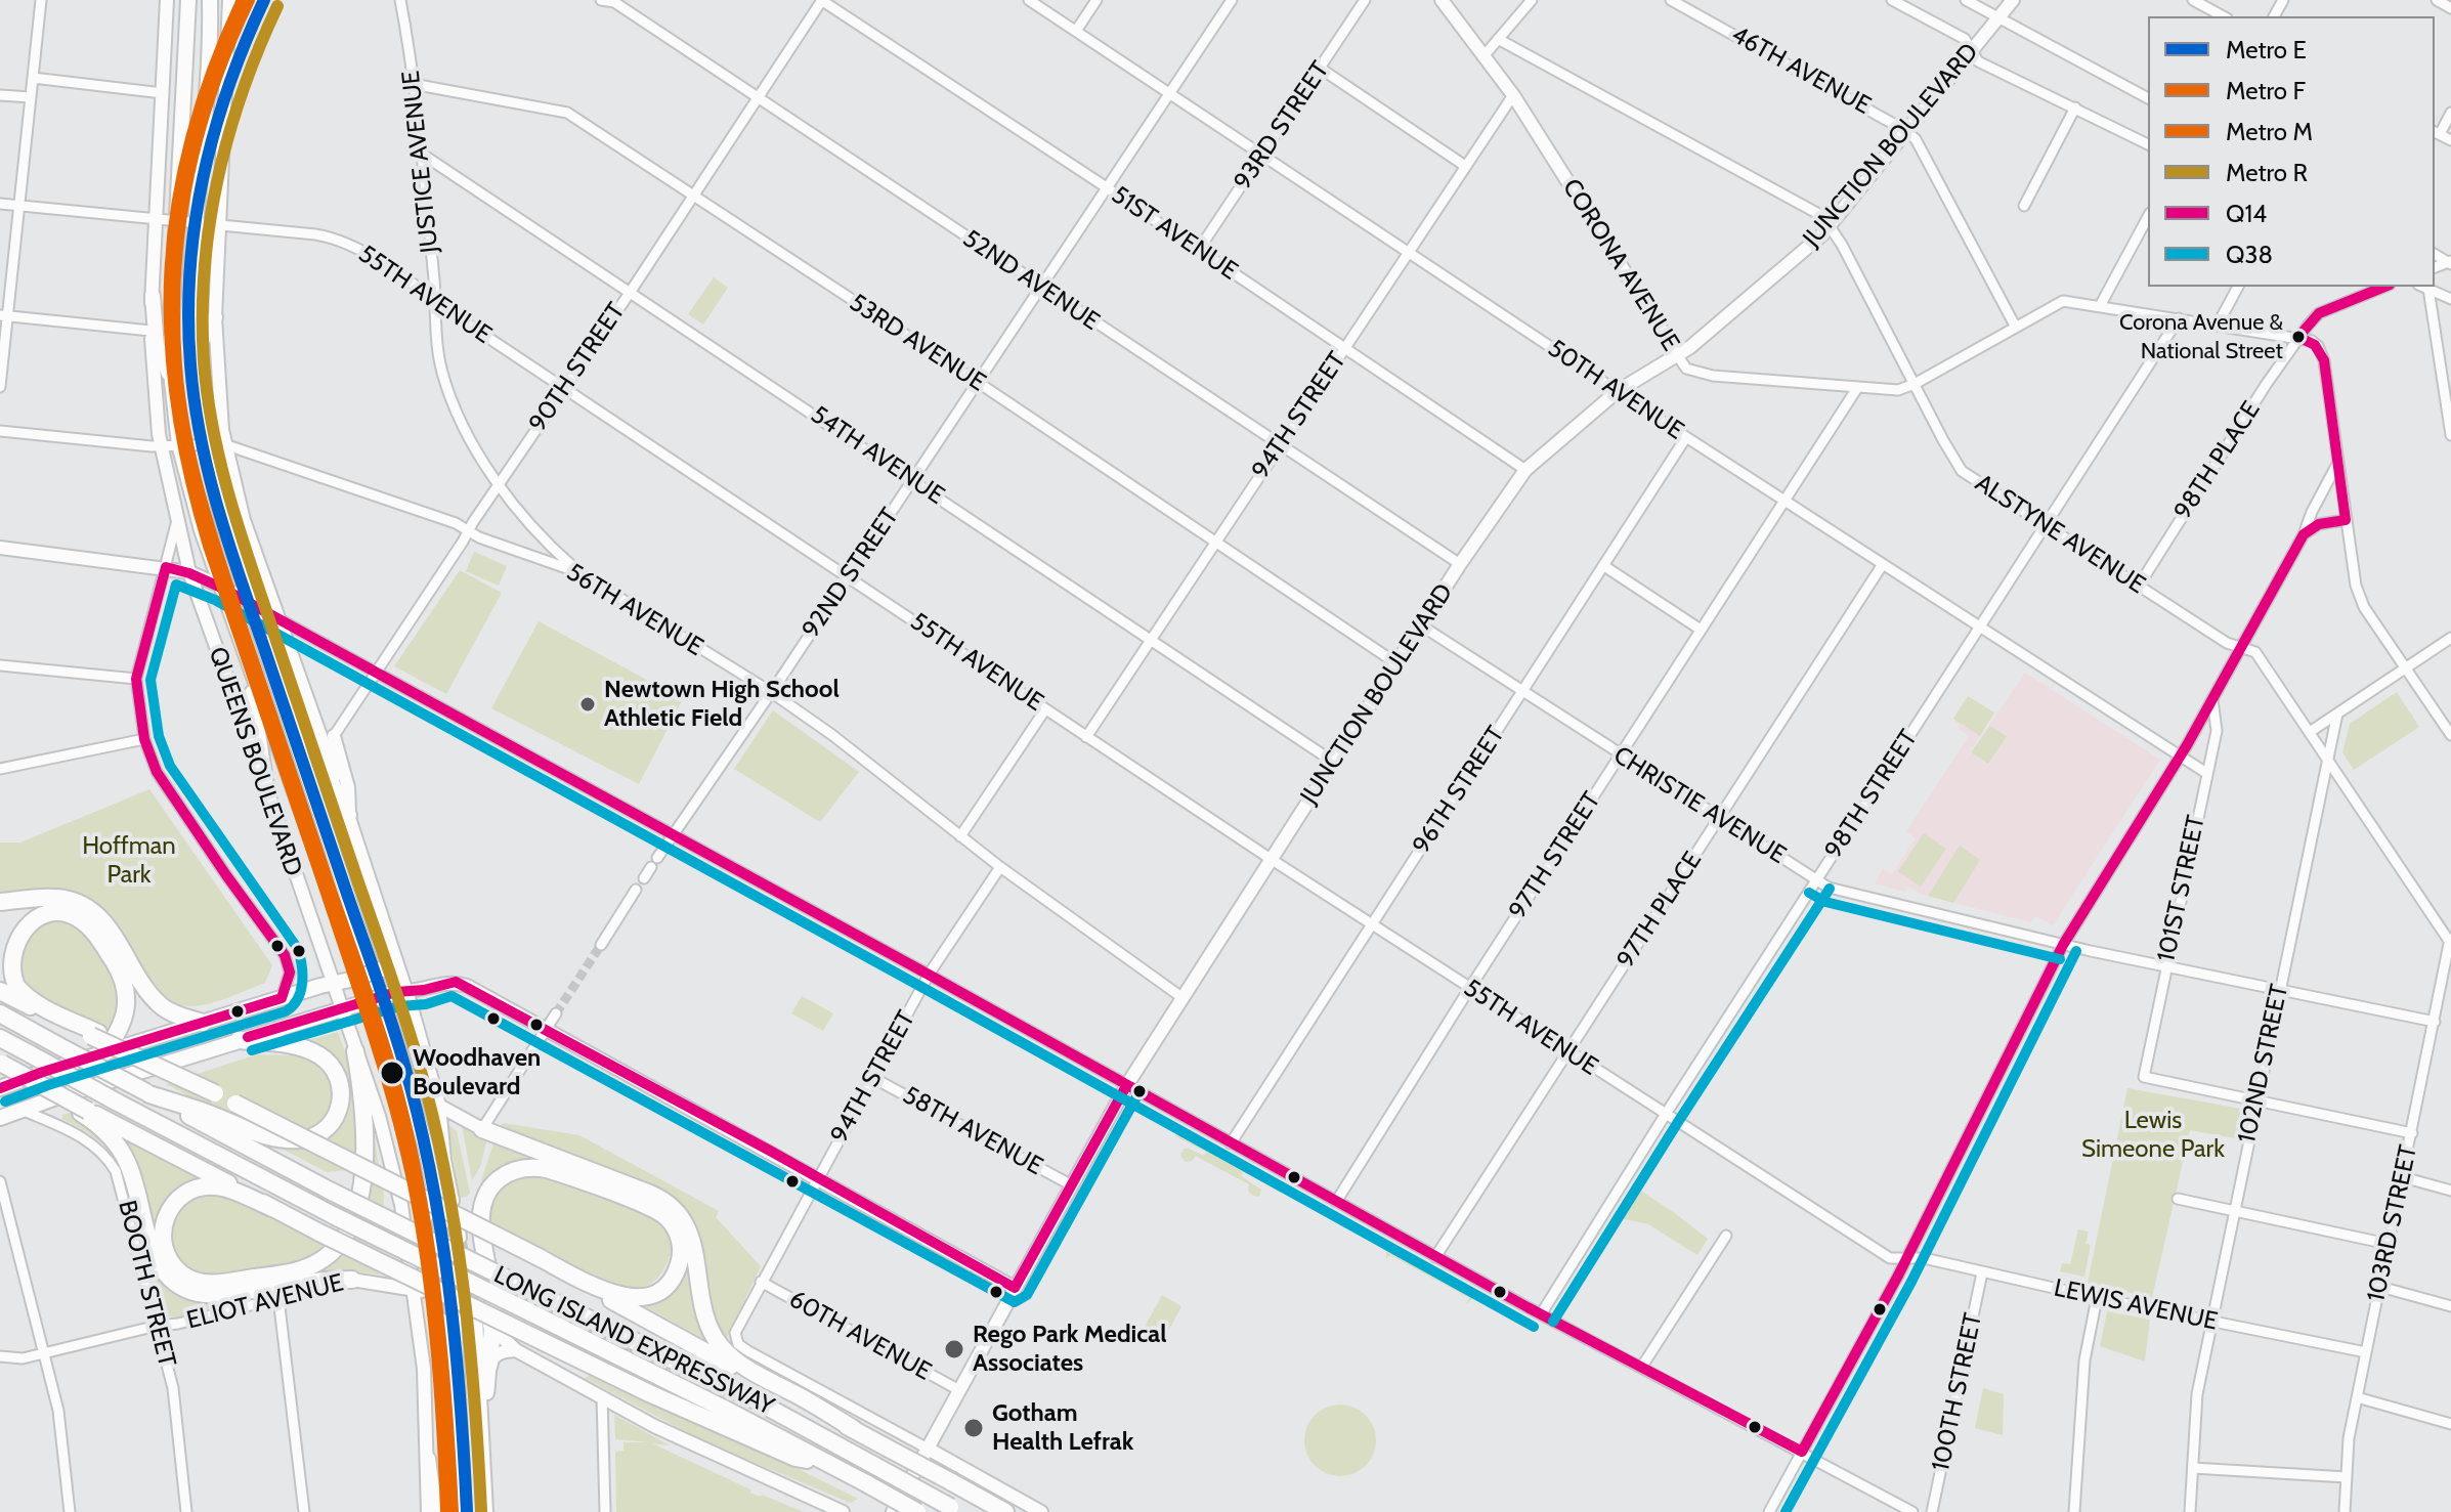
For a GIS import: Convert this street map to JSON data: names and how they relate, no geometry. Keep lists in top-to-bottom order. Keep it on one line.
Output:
{"streets":{"highway":["LONG ISLAND EXPRESSWAY"],"main road":["QUEENS BOULEVARD"],"street":["46TH AVENUE","93RD STREET","JUNCTION BOULEVARD","JUSTICE AVENUE","51ST AVENUE","CORONA AVENUE","52ND AVENUE","55TH AVENUE","53RD AVENUE","90TH STREET","50TH AVENUE","94TH STREET","54TH AVENUE","98TH PLACE","ALSTYNE AVENUE","92ND STREET","56TH AVENUE","96TH STREET","98TH STREET","CHRISTIE AVENUE","97TH STREET","101ST STREET","97TH PLACE","102ND STREET","58TH AVENUE","103RD STREET","BOOTH STREET","ELIOT AVENUE","LEWIS AVENUE","60TH AVENUE","100TH STREET"]},"crossings":[["46TH AVENUE","JUNCTION BOULEVARD"],["46TH AVENUE","CORONA AVENUE"],["93RD STREET","51ST AVENUE"],["93RD STREET","50TH AVENUE"],["JUNCTION BOULEVARD","51ST AVENUE"],["JUNCTION BOULEVARD","CORONA AVENUE"],["JUNCTION BOULEVARD","52ND AVENUE"],["JUNCTION BOULEVARD","55TH AVENUE"],["JUNCTION BOULEVARD","53RD AVENUE"],["JUNCTION BOULEVARD","50TH AVENUE"],["JUNCTION BOULEVARD","94TH STREET"],["JUNCTION BOULEVARD","54TH AVENUE"],["JUNCTION BOULEVARD","ALSTYNE AVENUE"],["JUNCTION BOULEVARD","56TH AVENUE"],["JUNCTION BOULEVARD","CHRISTIE AVENUE"],["JUNCTION BOULEVARD","58TH AVENUE"],["JUNCTION BOULEVARD","60TH AVENUE"],["JUSTICE AVENUE","55TH AVENUE"],["JUSTICE AVENUE","53RD AVENUE"],["JUSTICE AVENUE","90TH STREET"],["JUSTICE AVENUE","54TH AVENUE"],["JUSTICE AVENUE","56TH AVENUE"],["51ST AVENUE","90TH STREET"],["51ST AVENUE","94TH STREET"],["51ST AVENUE","92ND STREET"],["CORONA AVENUE","94TH STREET"],["CORONA AVENUE","98TH PLACE"],["CORONA AVENUE","ALSTYNE AVENUE"],["CORONA AVENUE","98TH STREET"],["CORONA AVENUE","97TH STREET"],["52ND AVENUE","90TH STREET"],["52ND AVENUE","94TH STREET"],["52ND AVENUE","92ND STREET"],["55TH AVENUE","90TH STREET"],["55TH AVENUE","94TH STREET"],["55TH AVENUE","92ND STREET"],["55TH AVENUE","QUEENS BOULEVARD"],["55TH AVENUE","96TH STREET"],["55TH AVENUE","98TH STREET"],["55TH AVENUE","97TH STREET"],["55TH AVENUE","97TH PLACE"],["55TH AVENUE","LEWIS AVENUE"],["53RD AVENUE","90TH STREET"],["53RD AVENUE","94TH STREET"],["53RD AVENUE","92ND STREET"],["90TH STREET","54TH AVENUE"],["90TH STREET","56TH AVENUE"],["50TH AVENUE","94TH STREET"],["50TH AVENUE","92ND STREET"],["50TH AVENUE","96TH STREET"],["50TH AVENUE","98TH STREET"],["50TH AVENUE","97TH STREET"],["50TH AVENUE","101ST STREET"],["50TH AVENUE","97TH PLACE"],["94TH STREET","54TH AVENUE"],["94TH STREET","56TH AVENUE"],["94TH STREET","58TH AVENUE"],["94TH STREET","60TH AVENUE"],["54TH AVENUE","92ND STREET"],["98TH PLACE","ALSTYNE AVENUE"],["ALSTYNE AVENUE","98TH STREET"],["ALSTYNE AVENUE","102ND STREET"],["ALSTYNE AVENUE","103RD STREET"],["92ND STREET","56TH AVENUE"],["56TH AVENUE","QUEENS BOULEVARD"],["QUEENS BOULEVARD","ELIOT AVENUE"],["96TH STREET","CHRISTIE AVENUE"],["98TH STREET","CHRISTIE AVENUE"],["CHRISTIE AVENUE","97TH STREET"],["CHRISTIE AVENUE","101ST STREET"],["CHRISTIE AVENUE","97TH PLACE"],["CHRISTIE AVENUE","102ND STREET"],["CHRISTIE AVENUE","103RD STREET"],["101ST STREET","102ND STREET"],["102ND STREET","LEWIS AVENUE"],["103RD STREET","LEWIS AVENUE"],["BOOTH STREET","ELIOT AVENUE"],["LEWIS AVENUE","100TH STREET"]],"parks":["Hoffman Park","Lewis Simeone Park"],"places":["Corona Avenue & National Street","Newtown High School Athletic Field","Woodhaven Boulevard","Rego Park Medical Associates","Gotham Health Lefrak"],"lines":["metro line E","metro line F","metro line M","metro line R","transit line Q14","transit line Q38"],"legend":["Metro E","Metro F","Metro M","Metro R","Q14","Q38"]}
